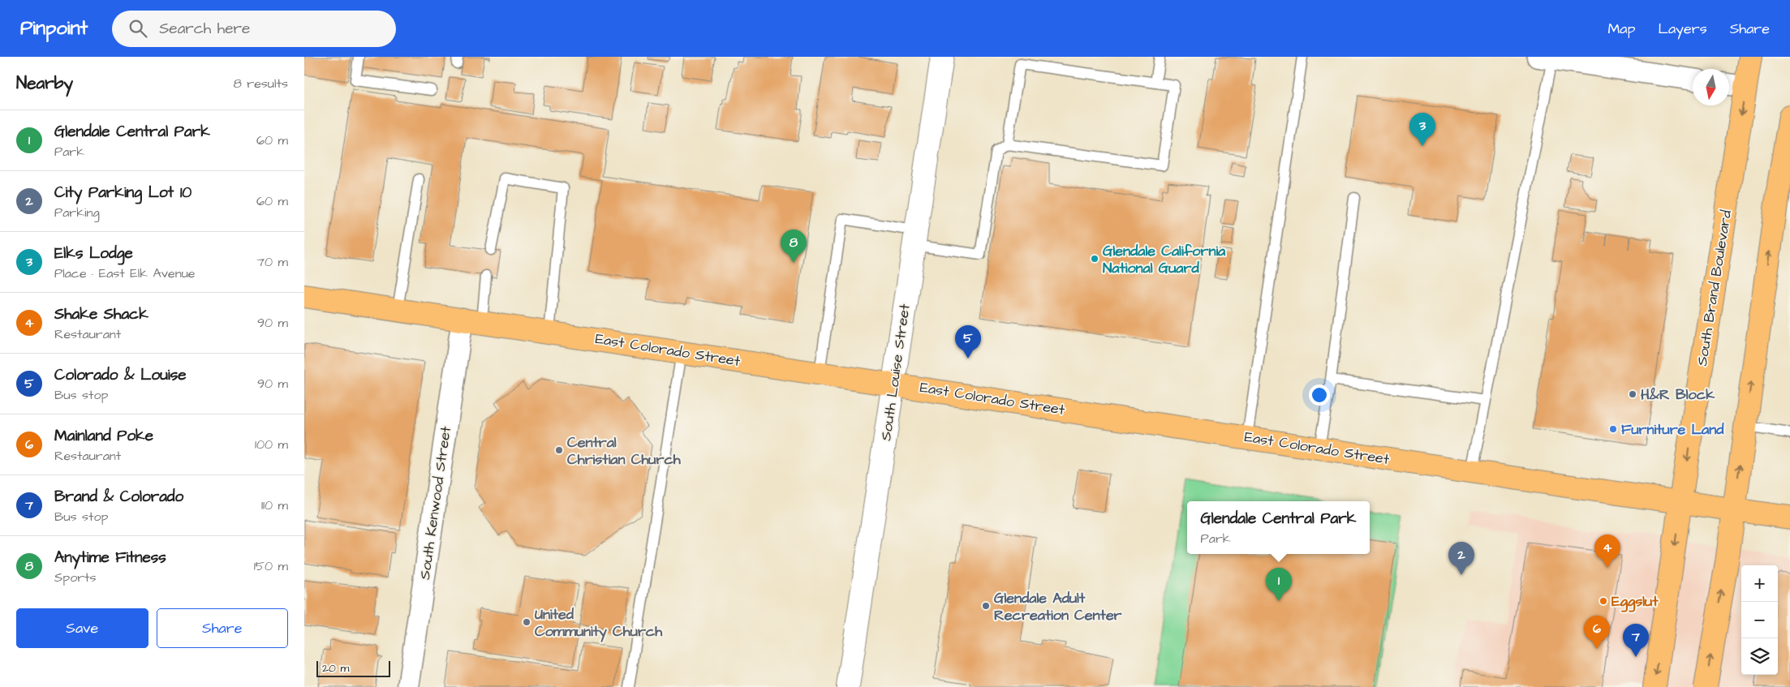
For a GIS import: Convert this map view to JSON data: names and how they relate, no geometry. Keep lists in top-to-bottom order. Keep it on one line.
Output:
{"streets":{"main road":["South Brand Boulevard","East Colorado Street"],"street":["South Louise Street","South Kenwood Street"]},"crossings":[["South Brand Boulevard","East Colorado Street"],["East Colorado Street","South Louise Street"],["East Colorado Street","South Kenwood Street"]],"places":["Glendale California National Guard","H&R Block","Furniture Land","Central Christian Church","Eggslut","Glendale Adult Recreation Center","United Community Church"],"scale_bar":"20 m","north":"bottom","page":{"header":"Pinpoint","search":"Search here","nav":["Map","Layers","Share"],"heading":["Nearby","8 results"],"list":[{"mark":"1","name":"Glendale Central Park","note":"Park","value":"60 m"},{"mark":"2","name":"City Parking Lot 10","note":"Parking","value":"60 m"},{"mark":"3","name":"Elks Lodge","note":"Place · East Elk Avenue","value":"70 m"},{"mark":"4","name":"Shake Shack","note":"Restaurant","value":"90 m"},{"mark":"5","name":"Colorado & Louise","note":"Bus stop","value":"90 m"},{"mark":"6","name":"Mainland Poke","note":"Restaurant","value":"100 m"},{"mark":"7","name":"Brand & Colorado","note":"Bus stop","value":"110 m"},{"mark":"8","name":"Anytime Fitness","note":"Sports","value":"150 m"}],"pins":["3","8","5","4","2","1","6","7"],"popup":["Glendale Central Park","Park"],"map_buttons":["+","−"],"buttons":["Save","Share"],"scale":"20 m"}}
